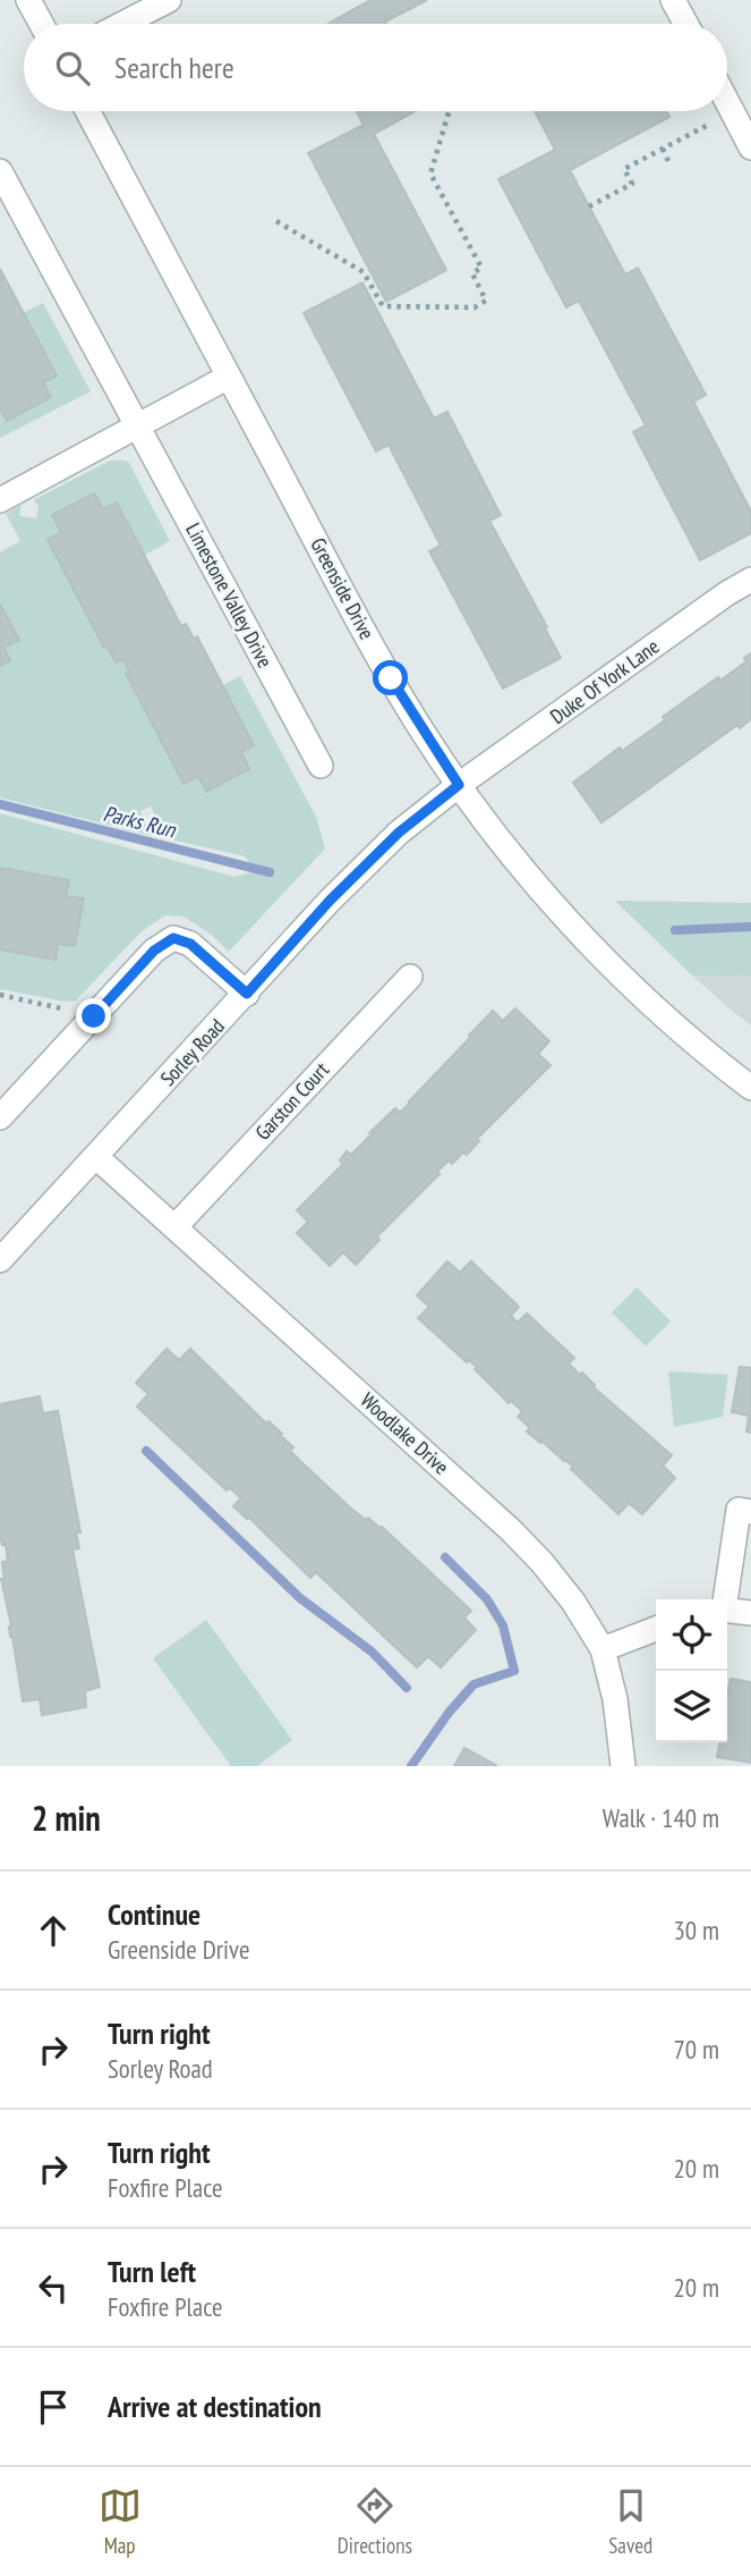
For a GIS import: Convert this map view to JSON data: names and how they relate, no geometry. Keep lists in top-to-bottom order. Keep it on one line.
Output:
{"streets":{"street":["Greenside Drive","Limestone Valley Drive","Duke Of York Lane","Sorley Road","Garston Court","Woodlake Drive"]},"crossings":[["Greenside Drive","Duke Of York Lane"],["Greenside Drive","Sorley Road"],["Duke Of York Lane","Sorley Road"],["Sorley Road","Woodlake Drive"],["Garston Court","Woodlake Drive"]],"water":["Parks Run"],"page":{"search":"Search here","heading":["2 min","Walk · 140 m"],"list":[["Continue","Greenside Drive","30 m"],["Turn right","Sorley Road","70 m"],["Turn right","Foxfire Place","20 m"],["Turn left","Foxfire Place","20 m"],"Arrive at destination"],"nav":["Map","Directions","Saved"]}}
